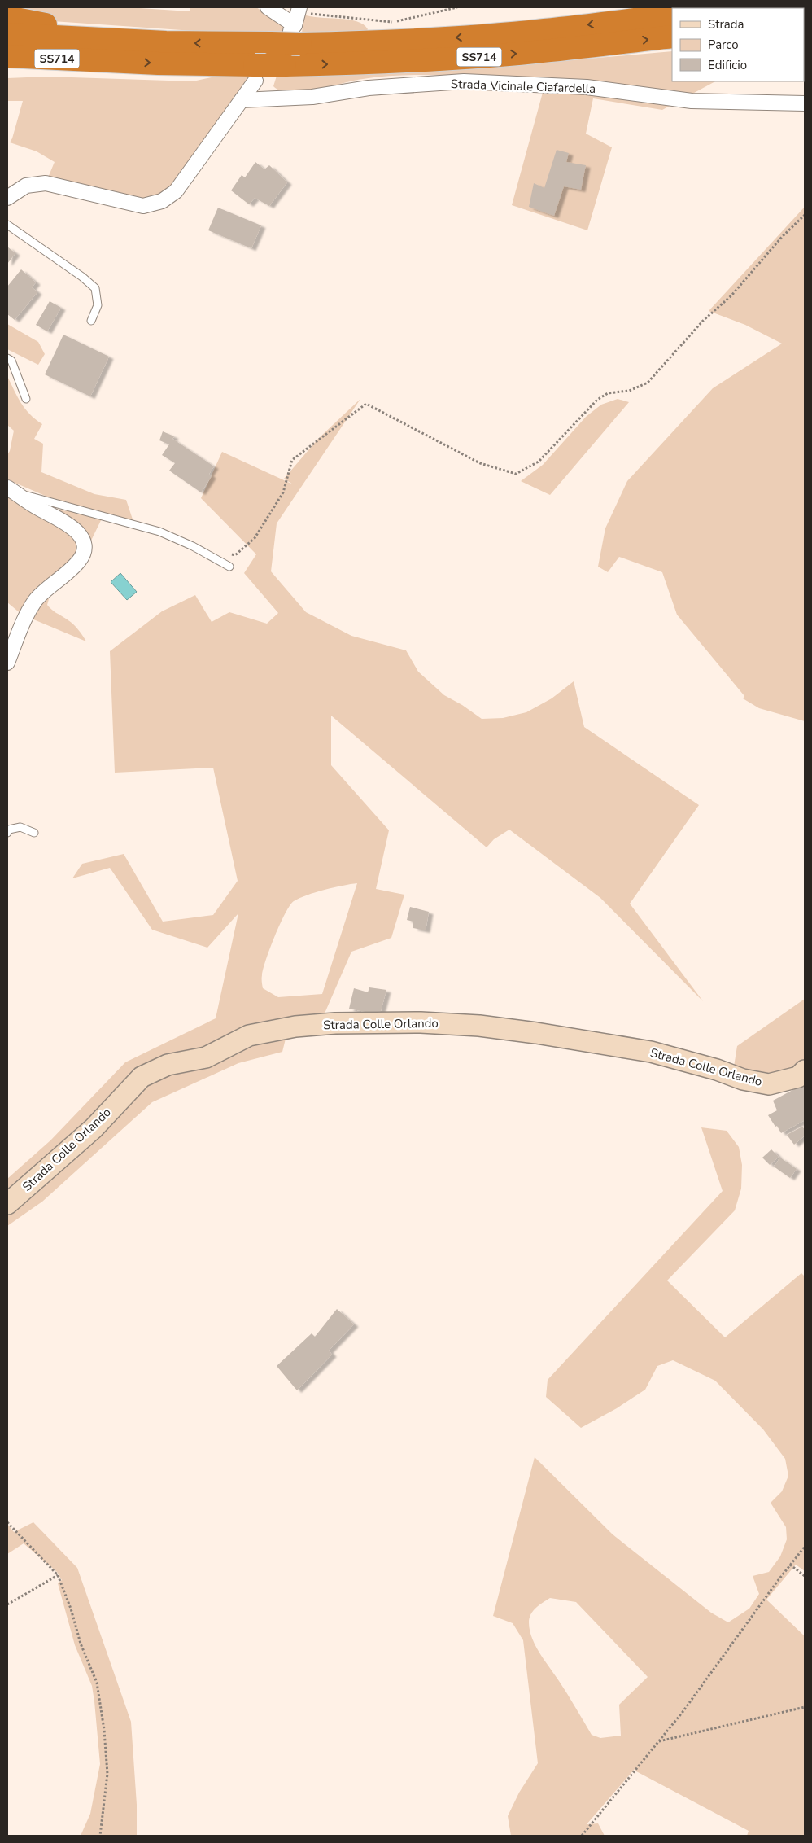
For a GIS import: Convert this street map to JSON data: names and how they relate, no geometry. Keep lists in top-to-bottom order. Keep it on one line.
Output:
{"streets":{"highway":["SS714"],"street":["Strada Vicinale Ciafardella","Strada Colle Orlando"]},"legend":["Strada","Parco","Edificio"]}
